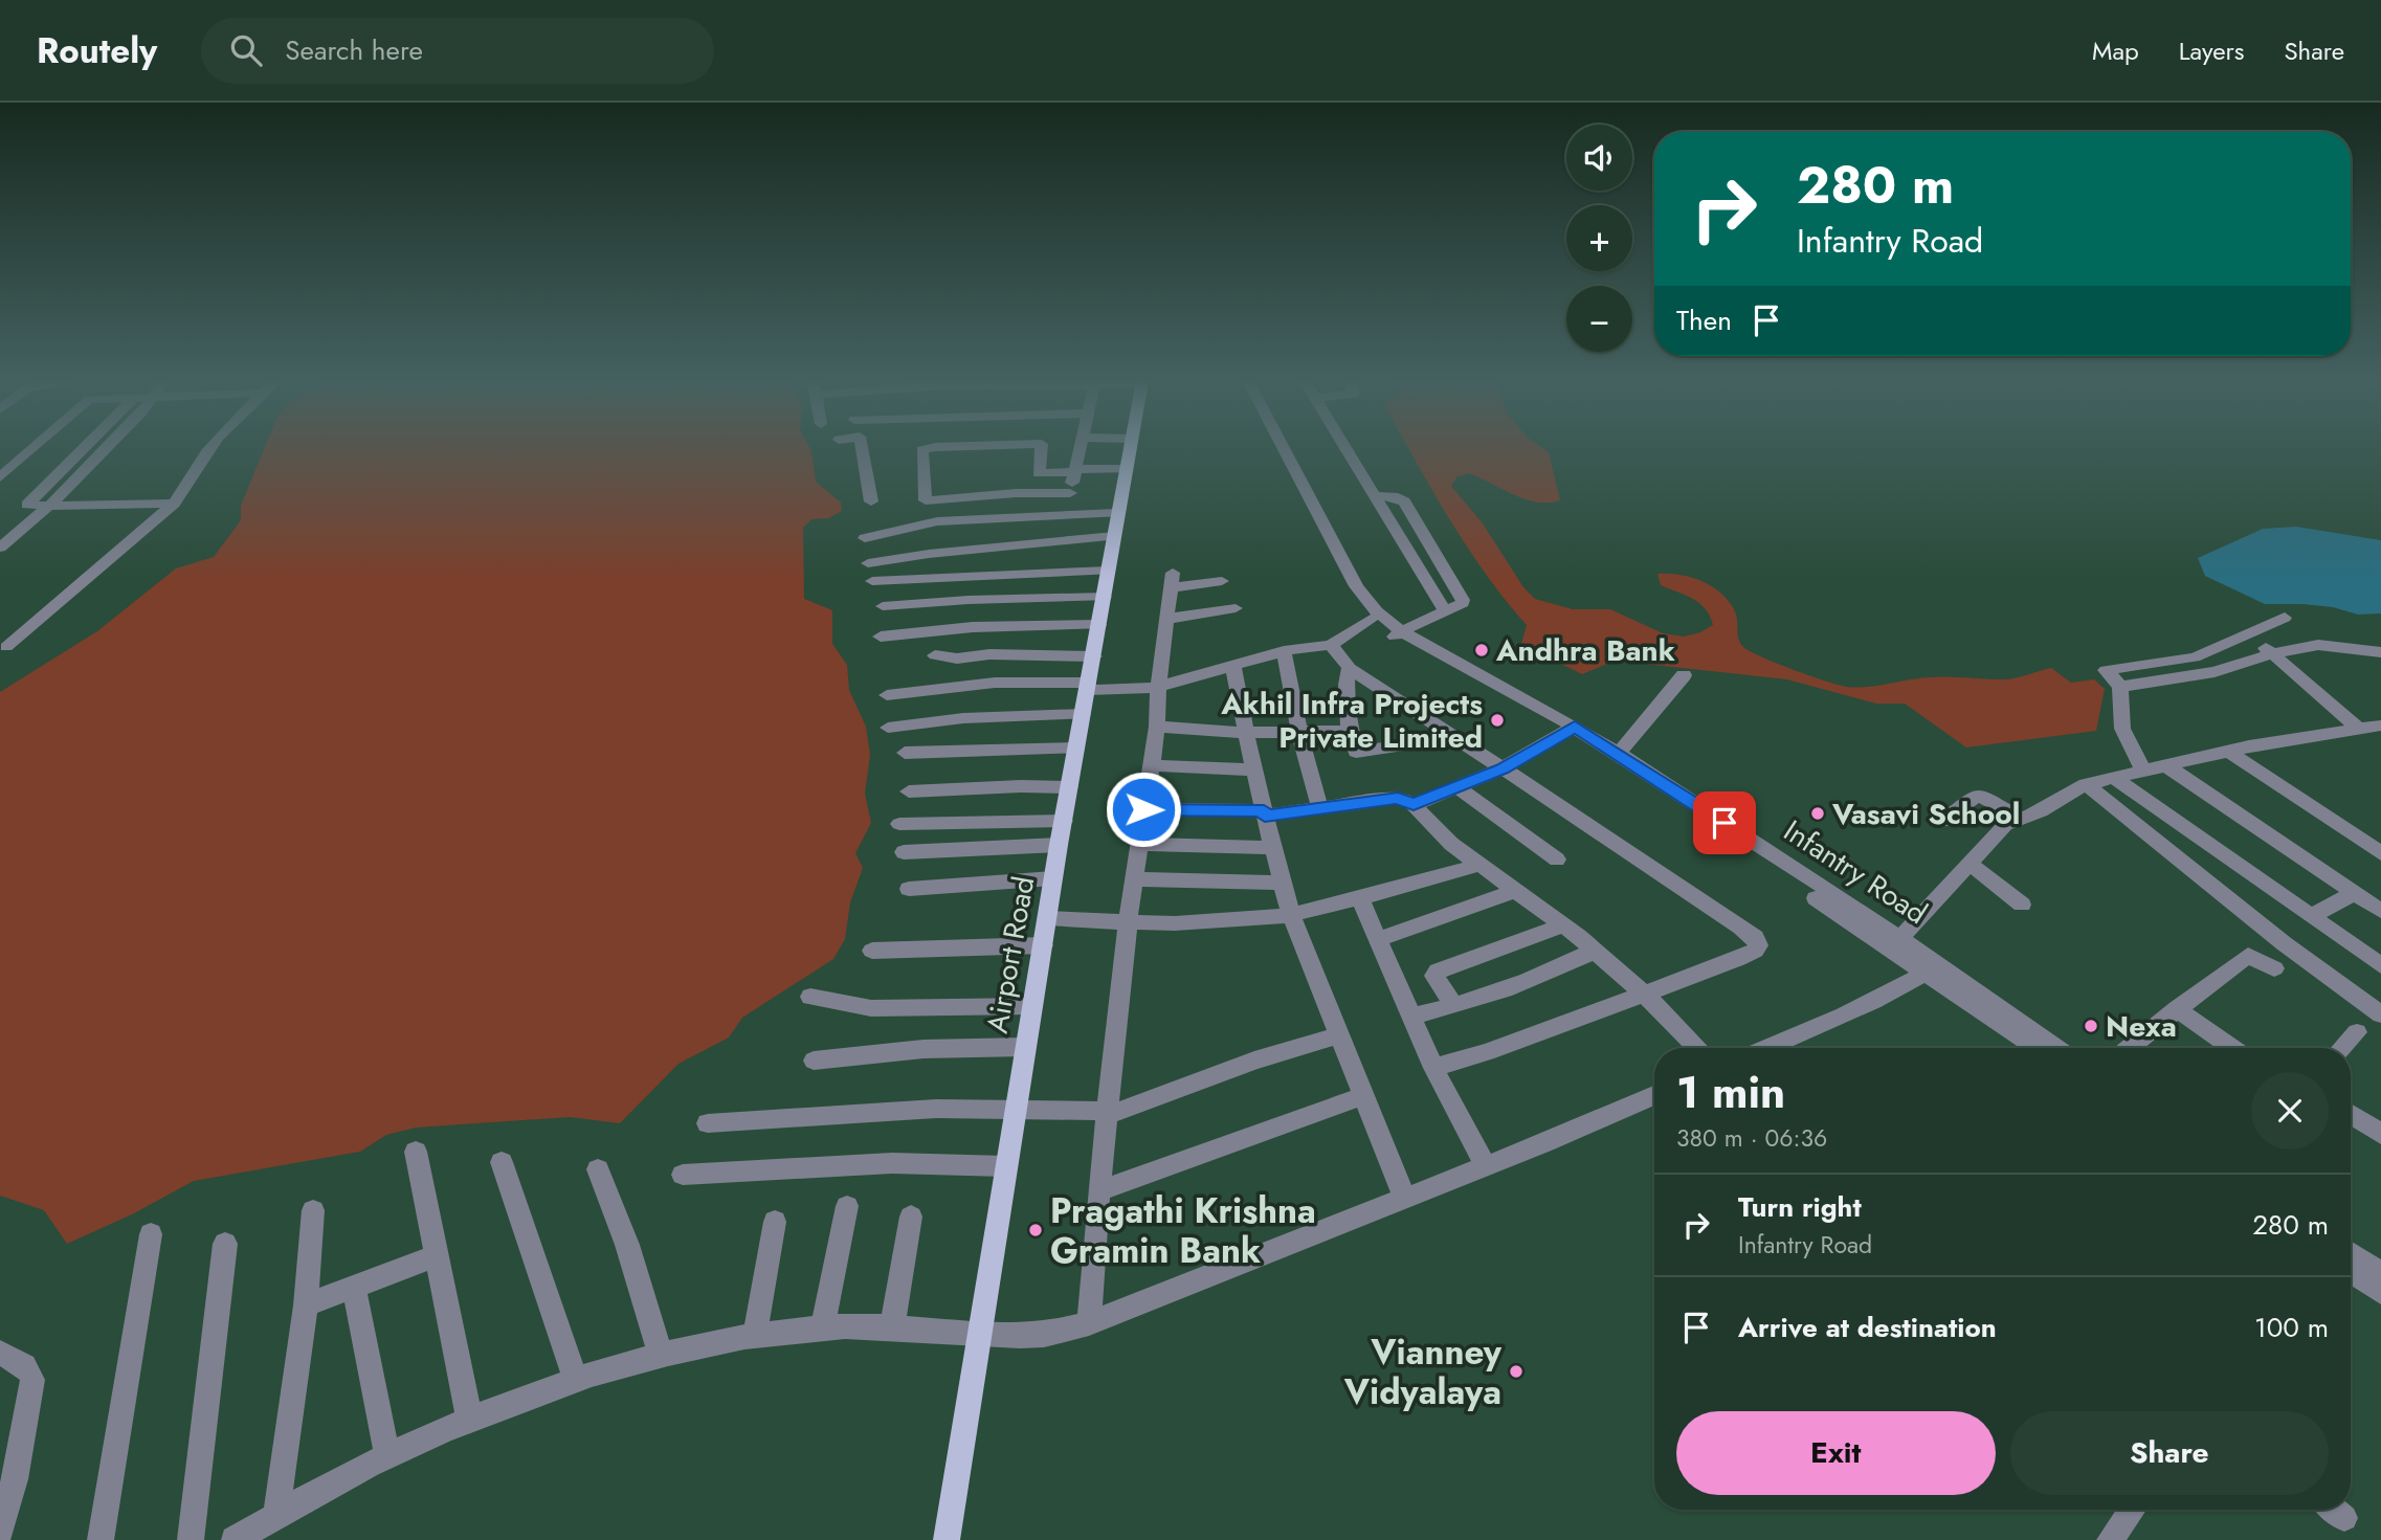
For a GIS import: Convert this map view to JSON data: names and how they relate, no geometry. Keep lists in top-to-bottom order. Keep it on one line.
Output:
{"streets":{"main road":["Airport Road"],"street":["Infantry Road"]},"places":["Andhra Bank","Akhil Infra Projects Private Limited","Vasavi School","Nexa","Pragathi Krishna Gramin Bank","Vianney Vidyalaya"],"page":{"header":"Routely","search":"Search here","nav":["Map","Layers","Share"],"map_buttons":["+","−"],"turn":["280 m","Infantry Road"],"then":"Then","heading":["1 min","380 m · 06:36"],"list":[{"name":"Turn right","note":"Infantry Road","value":"280 m"},{"name":"Arrive at destination","value":"100 m"}],"buttons":["Exit","Share"]}}
